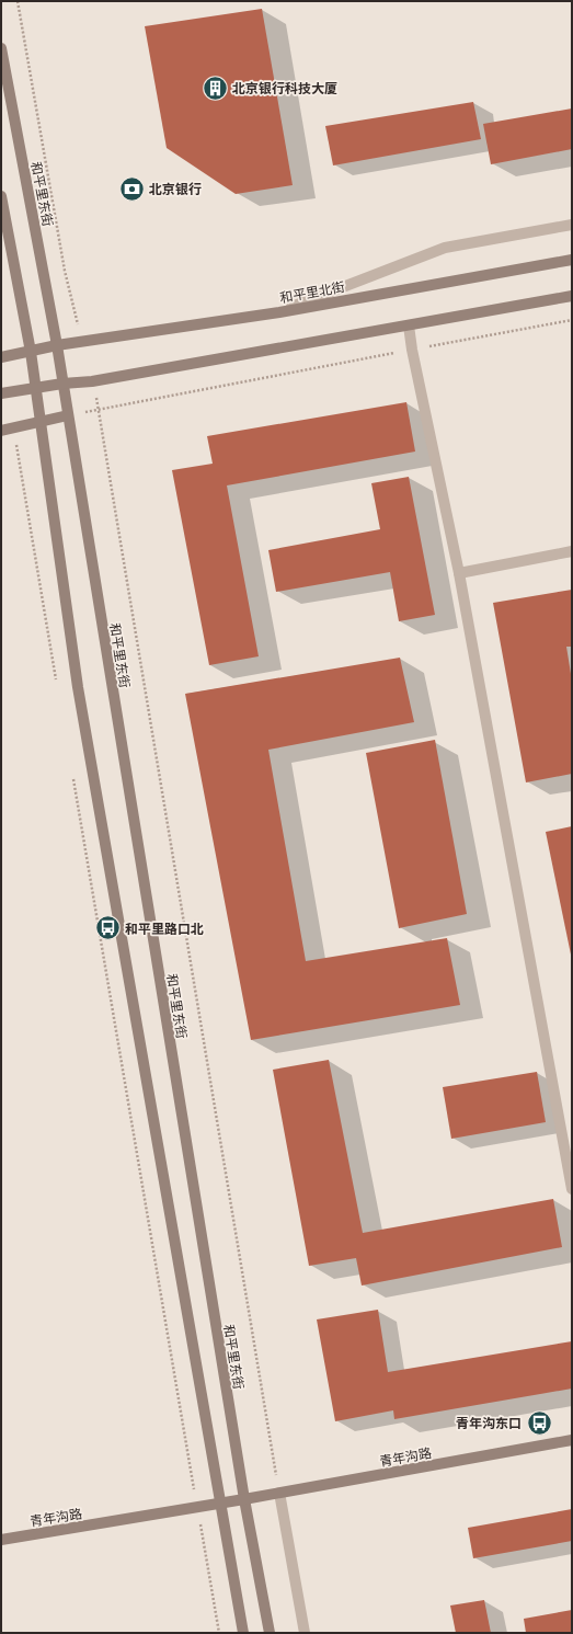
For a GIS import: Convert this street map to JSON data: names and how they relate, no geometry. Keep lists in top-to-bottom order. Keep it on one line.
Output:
{"streets":{"street":["和平里东街","和平里北街","青年沟路"]},"crossings":[["和平里东街","和平里北街"],["和平里东街","青年沟路"]],"places":{"building":["北京银行科技大厦"],"bank":["北京银行"],"bus stop":["和平里路口北","青年沟东口"]}}
